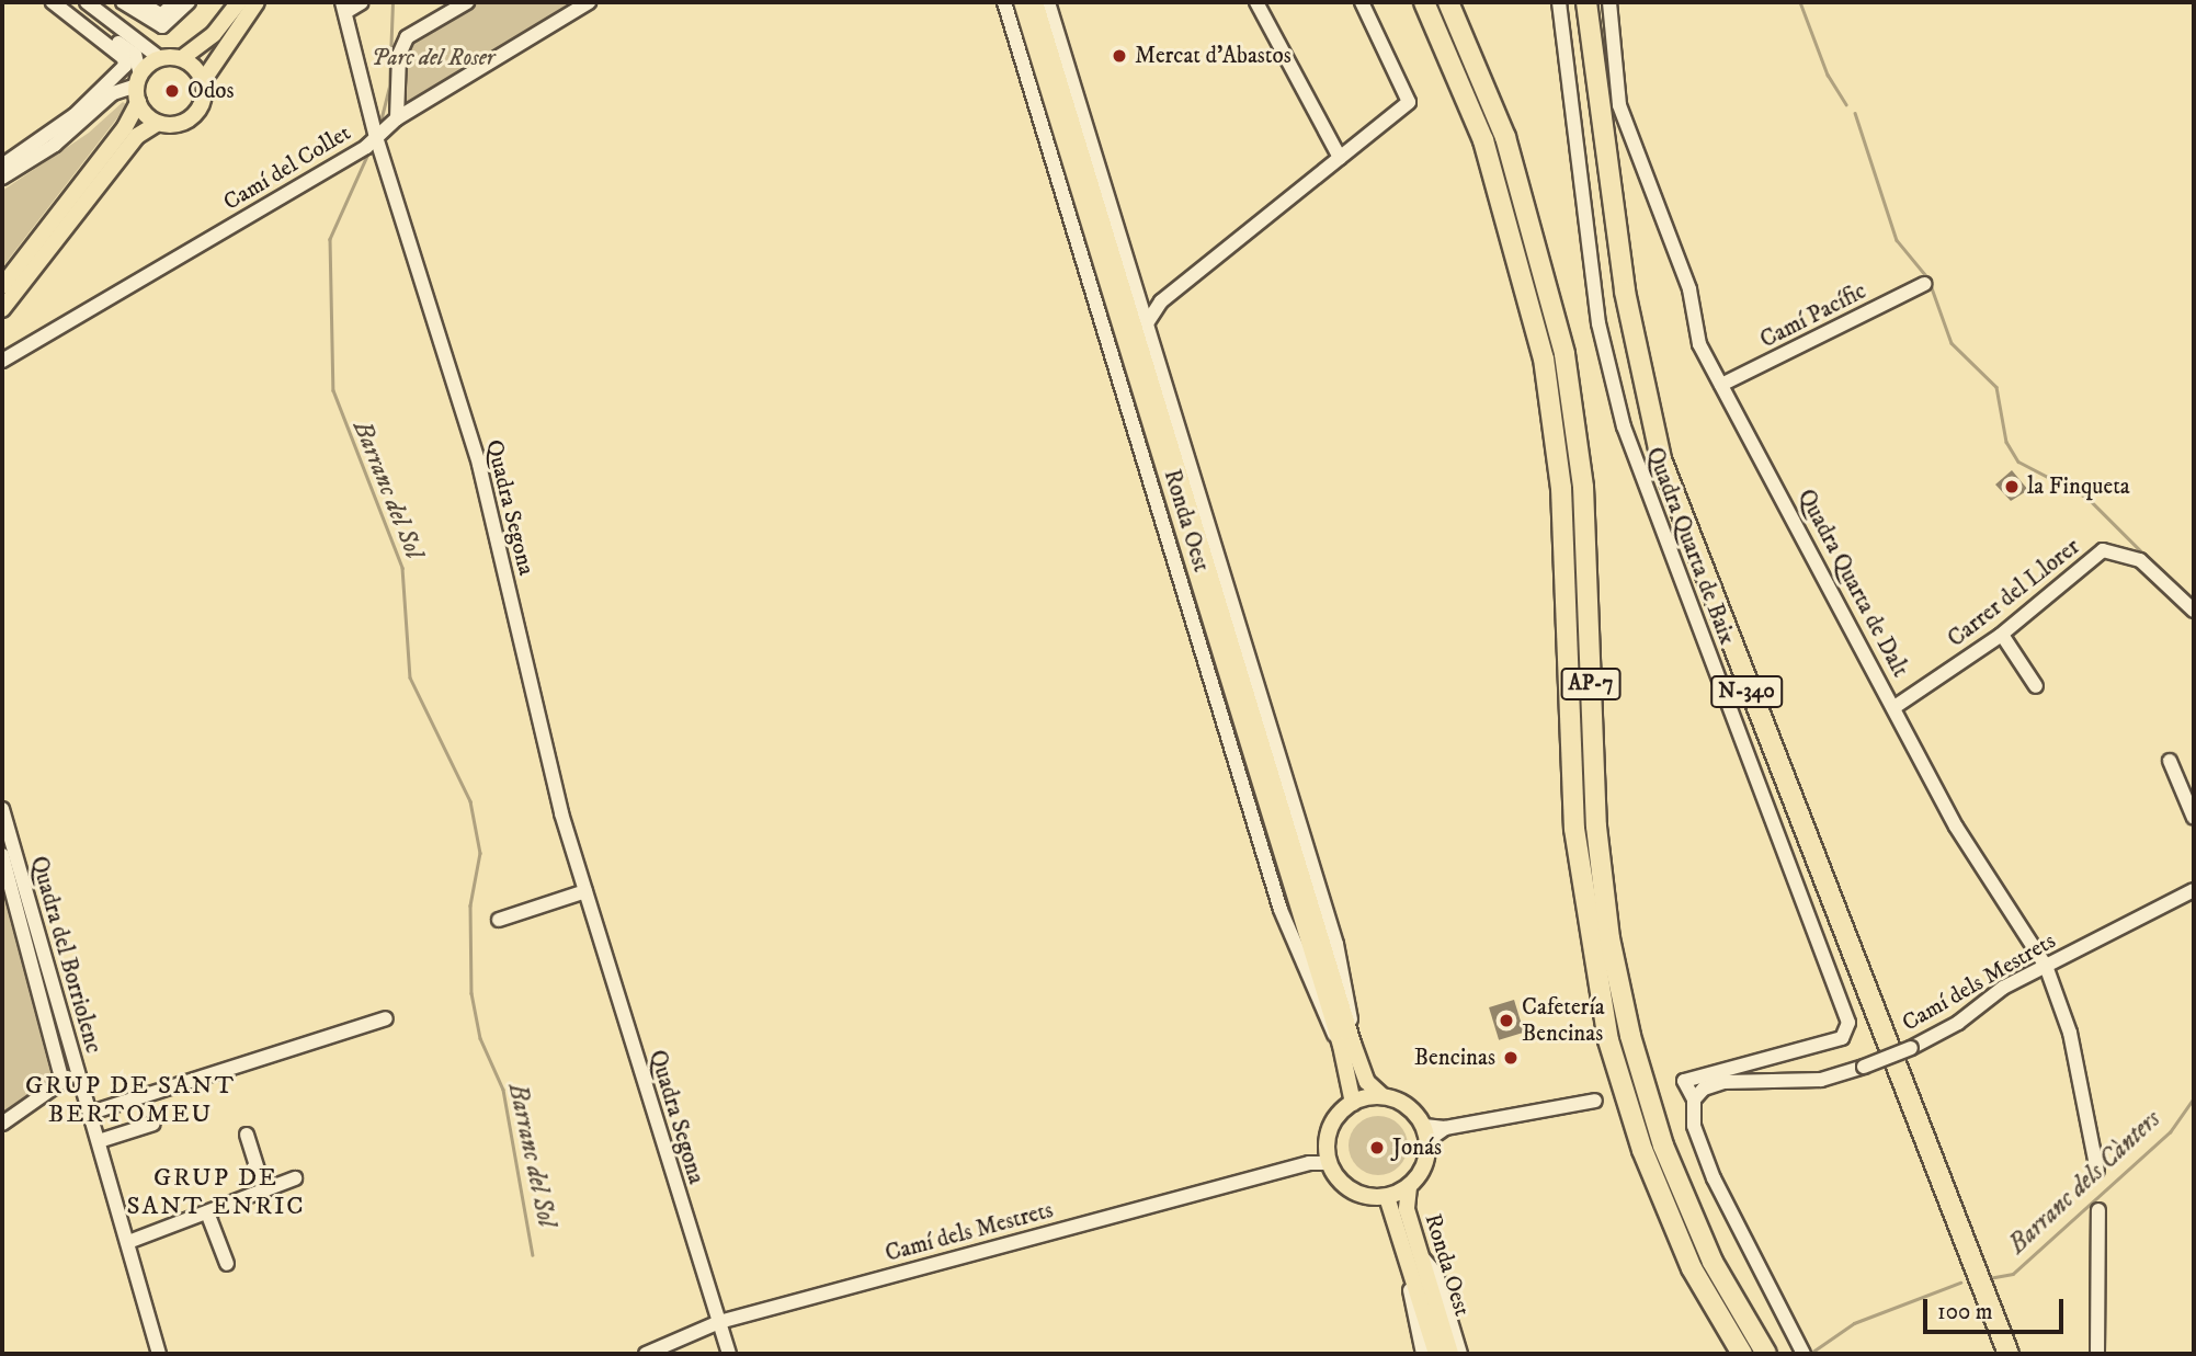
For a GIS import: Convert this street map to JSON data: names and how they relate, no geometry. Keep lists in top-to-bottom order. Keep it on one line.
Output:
{"streets":{"highway":["AP-7","N-340"],"main road":["Ronda Oest"],"street":["Camí del Collet","Camí Pacífic","Quadra Segona","Quadra Quarta de Baix","Quadra Quarta de Dalt","Carrer del Llorer","Quadra del Borriolenc","Camí dels Mestrets"]},"crossings":[["Camí del Collet","Quadra Segona"],["Camí Pacífic","Quadra Quarta de Dalt"],["Quadra Segona","Camí dels Mestrets"],["Ronda Oest","Camí dels Mestrets"],["Quadra Quarta de Baix","Camí dels Mestrets"],["Quadra Quarta de Dalt","Carrer del Llorer"],["Quadra Quarta de Dalt","Camí dels Mestrets"]],"districts":["GRUP DE SANT BERTOMEU","GRUP DE SANT ENRIC"],"water":["Barranc del Sol","Barranc dels Cànters"],"parks":["Parc del Roser"],"places":["Mercat d'Abastos","Odos","la Finqueta","Cafetería Bencinas","Bencinas","Jonás"],"scale_bar":"100 m"}
